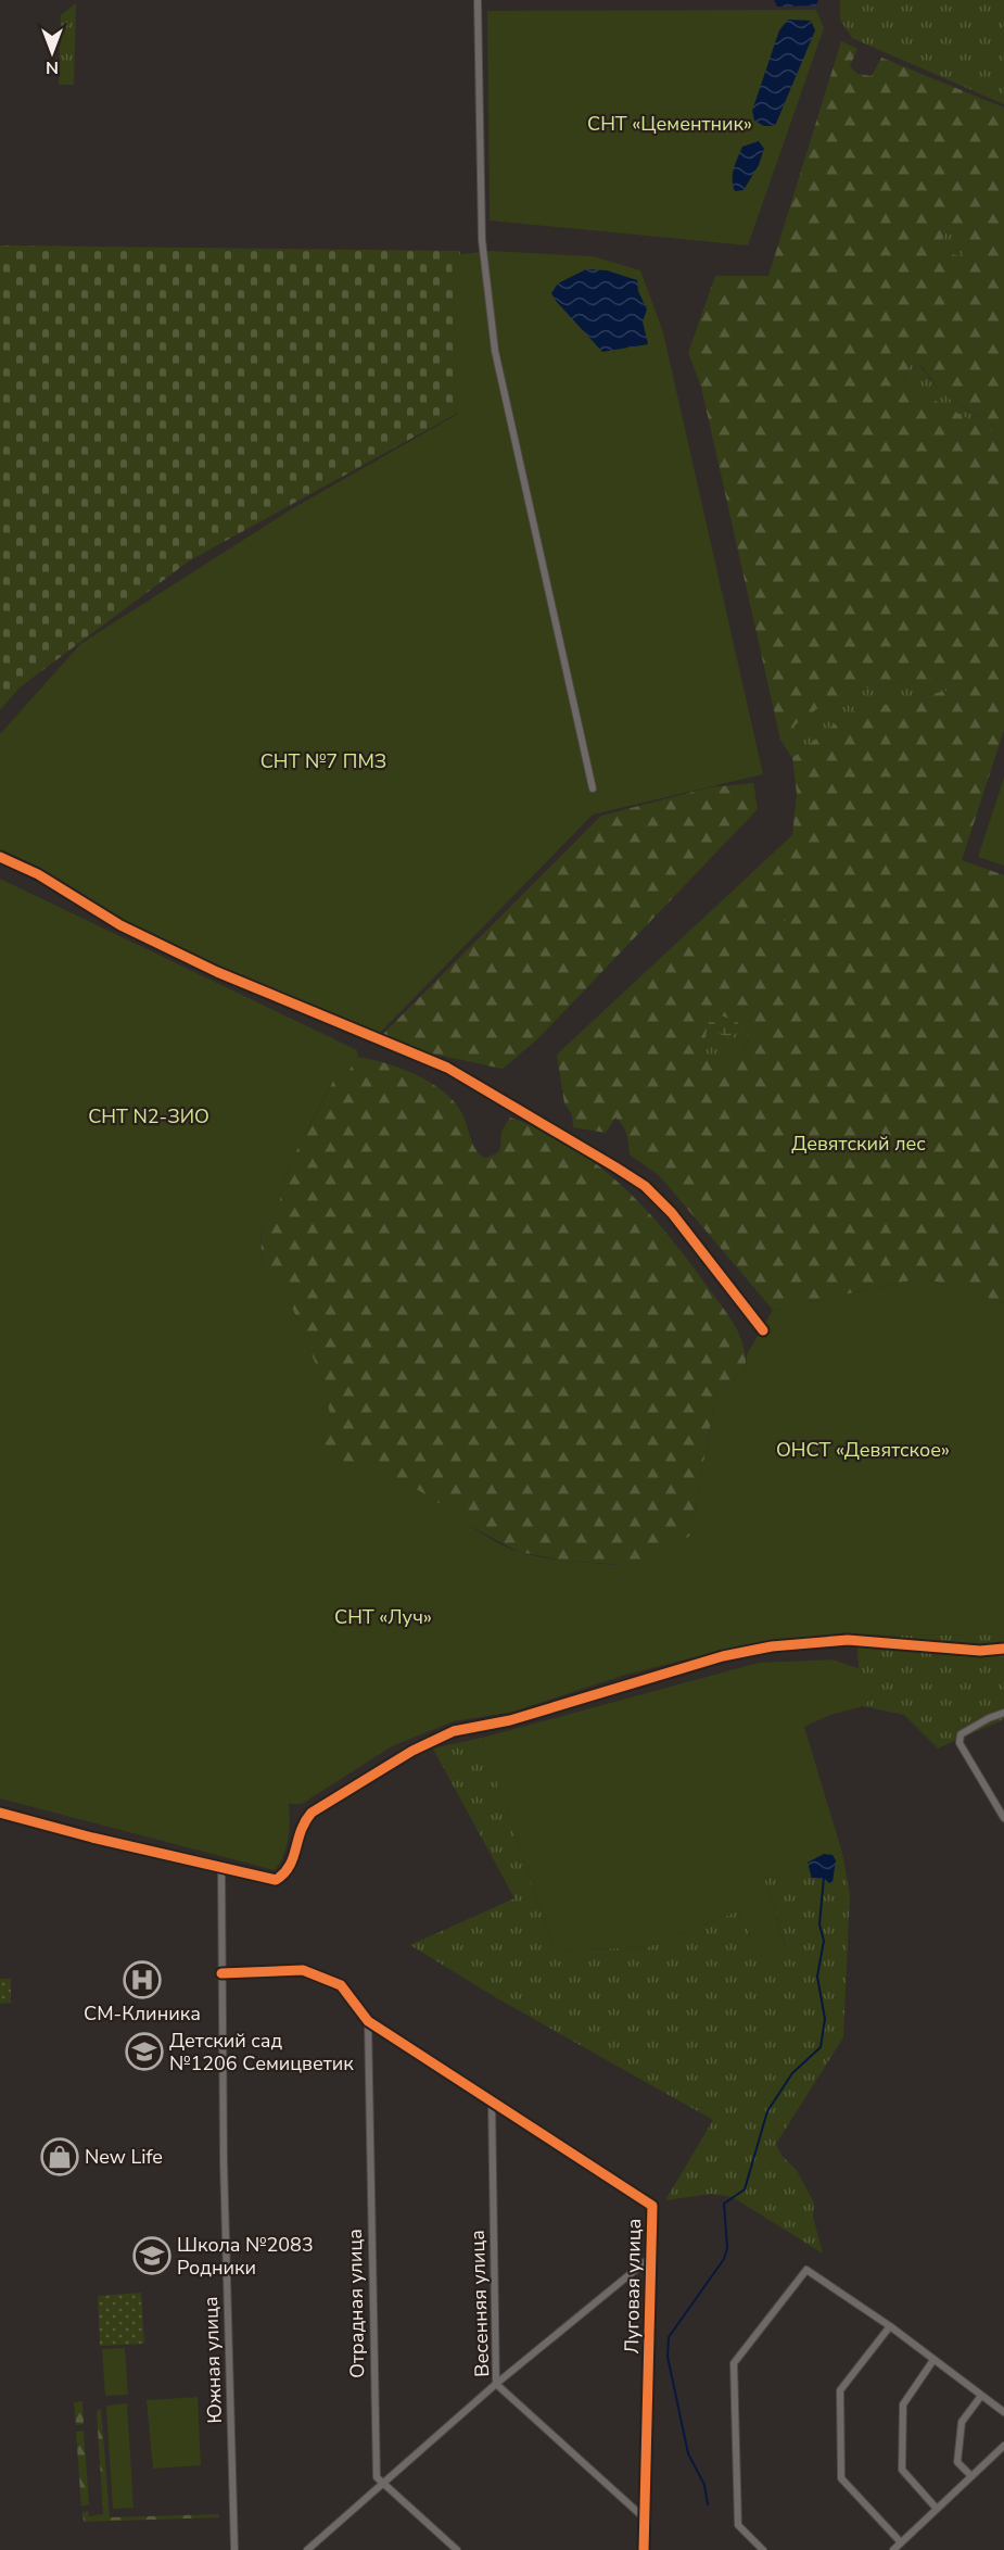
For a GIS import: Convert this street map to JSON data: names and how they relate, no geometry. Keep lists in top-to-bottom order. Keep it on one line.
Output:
{"streets":{"street":["Луговая улица","Отрадная улица","Весенняя улица","Южная улица"]},"crossings":[["Луговая улица","Отрадная улица"],["Луговая улица","Весенняя улица"]],"parks":["СНТ «Цементник»","СНТ №7 ПМЗ","СНТ N2-ЗИО","Девятский лес","ОНСТ «Девятское»","СНТ «Луч»"],"places":{"hospital":["СМ-Клиника"],"school or university":["Детский сад №1206 Семицветик","Школа №2083 Родники"],"shop":["New Life"]},"north":"bottom"}
